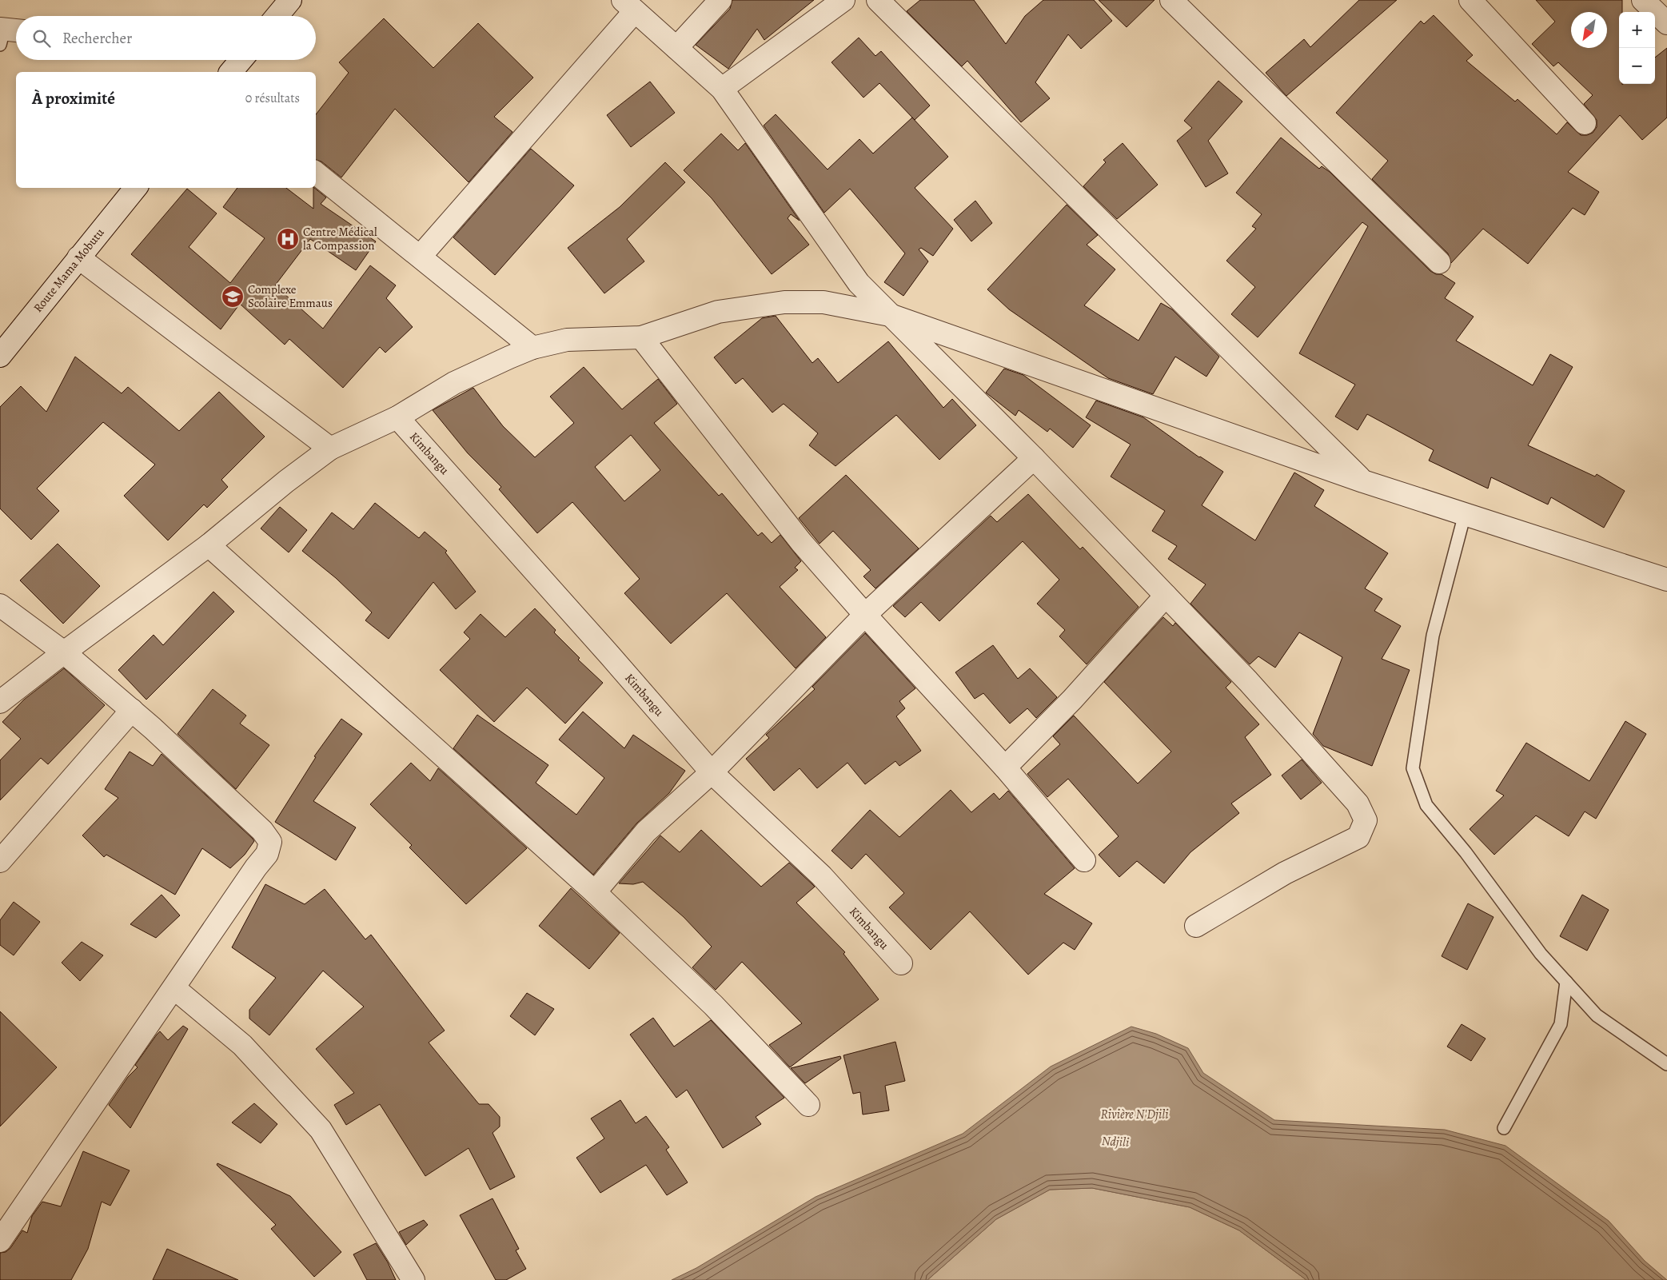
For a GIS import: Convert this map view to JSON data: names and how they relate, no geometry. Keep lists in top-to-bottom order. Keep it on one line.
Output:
{"streets":{"street":["Route Mama Mobutu","Kimbangu"]},"water":["Rivière N'Djili","Ndjili"],"places":{"hospital":["Centre Médical la Compassion"],"school or university":["Complexe Scolaire Emmaus"]},"north":"bottom left","page":{"map_buttons":["+","−"],"search":"Rechercher","heading":["À proximité","0 résultats"]}}
